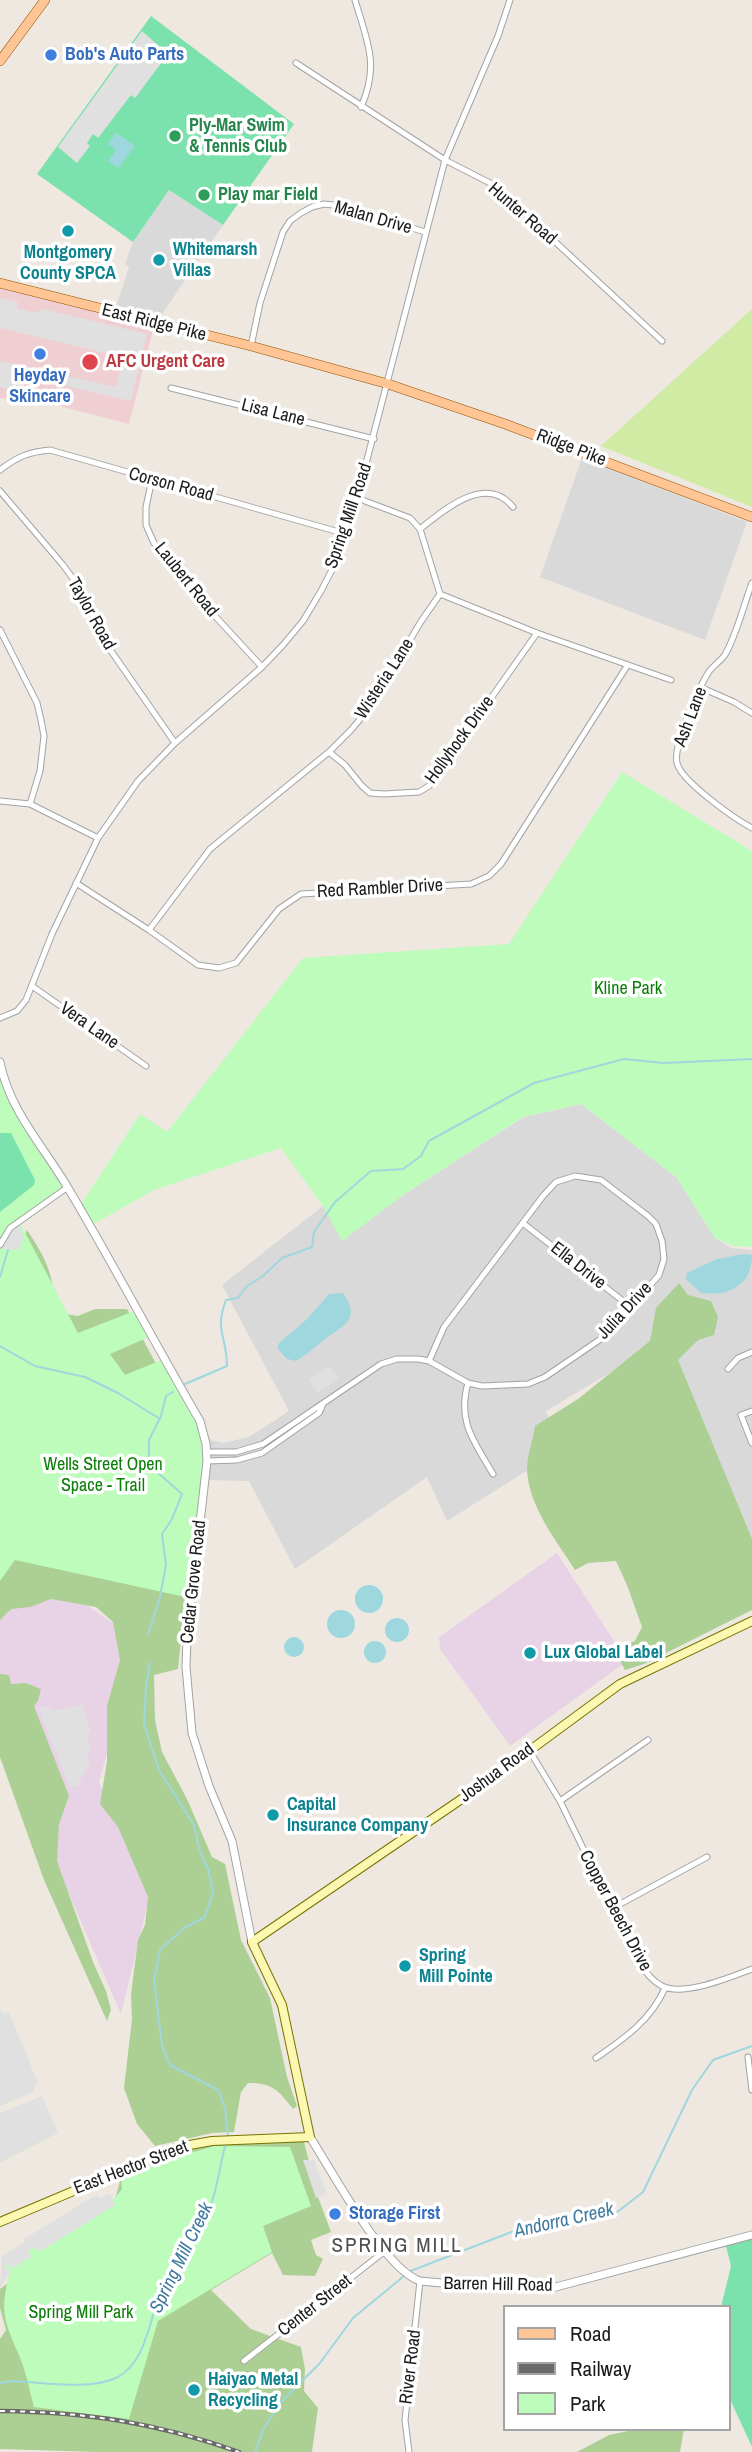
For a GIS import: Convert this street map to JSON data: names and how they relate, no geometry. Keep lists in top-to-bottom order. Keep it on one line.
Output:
{"streets":{"main road":["East Ridge Pike","Ridge Pike","Cedar Grove Road","Joshua Road","East Hector Street"],"street":["Hunter Road","Malan Drive","Lisa Lane","Corson Road","Spring Mill Road","Laubert Road","Taylor Road","Wisteria Lane","Ash Lane","Hollyhock Drive","Red Rambler Drive","Vera Lane","Ella Drive","Julia Drive","Copper Beech Drive","Barren Hill Road","Center Street","River Road"]},"crossings":[["Hunter Road","Spring Mill Road"],["Malan Drive","East Ridge Pike"],["Malan Drive","Spring Mill Road"],["East Ridge Pike","Ridge Pike"],["East Ridge Pike","Spring Mill Road"],["Lisa Lane","Spring Mill Road"],["Ridge Pike","Spring Mill Road"],["Corson Road","Spring Mill Road"],["Corson Road","Laubert Road"],["Spring Mill Road","Laubert Road"],["Spring Mill Road","Taylor Road"],["Spring Mill Road","Red Rambler Drive"],["Spring Mill Road","Vera Lane"],["Wisteria Lane","Hollyhock Drive"],["Wisteria Lane","Red Rambler Drive"],["Ella Drive","Julia Drive"],["Julia Drive","Cedar Grove Road"],["Cedar Grove Road","Joshua Road"],["Cedar Grove Road","East Hector Street"],["Cedar Grove Road","Barren Hill Road"],["Joshua Road","Copper Beech Drive"],["East Hector Street","Barren Hill Road"],["Barren Hill Road","Center Street"],["Barren Hill Road","River Road"]],"districts":["SPRING MILL"],"water":["Andorra Creek","Spring Mill Creek"],"parks":["Kline Park","Wells Street Open Space - Trail","Spring Mill Park"],"places":["Bob's Auto Parts","Ply-Mar Swim & Tennis Club","Play mar Field","Montgomery County SPCA","Whitemarsh Villas","Heyday Skincare","AFC Urgent Care","Lux Global Label","Capital Insurance Company","Spring Mill Pointe","Storage First","Haiyao Metal Recycling"],"legend":["Road","Railway","Park"]}
